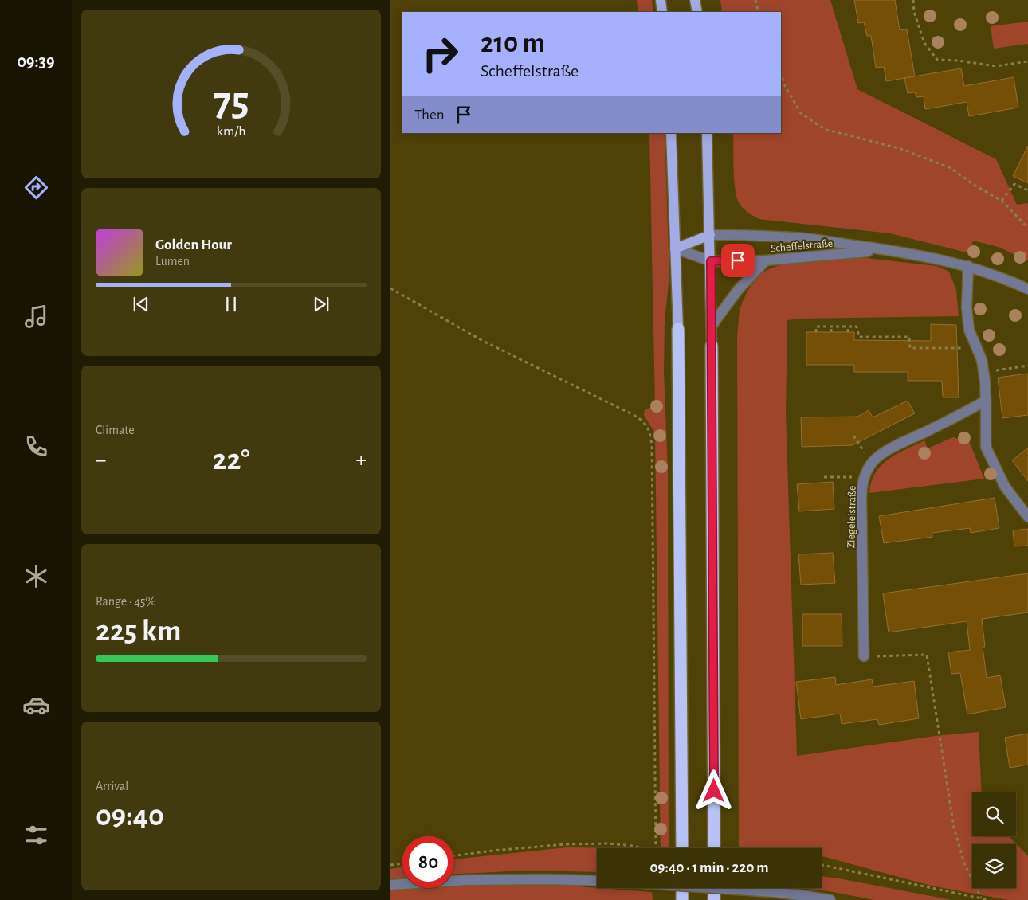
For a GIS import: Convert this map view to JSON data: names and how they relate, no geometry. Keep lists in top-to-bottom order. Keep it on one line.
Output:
{"streets":{"street":["Scheffelstraße","Ziegeleistraße"]},"page":{"tabs":"09:39","turn":["210 m","Scheffelstraße"],"then":"Then","song":["Golden Hour","Lumen"],"tile":["Climate",["Range · 45%","225 km"],["Arrival","09:40"]],"heat":["−","22°","+"],"limit":"80","trip":"09:40 · 1 min · 220 m","gauge":["75","km/h"]}}
